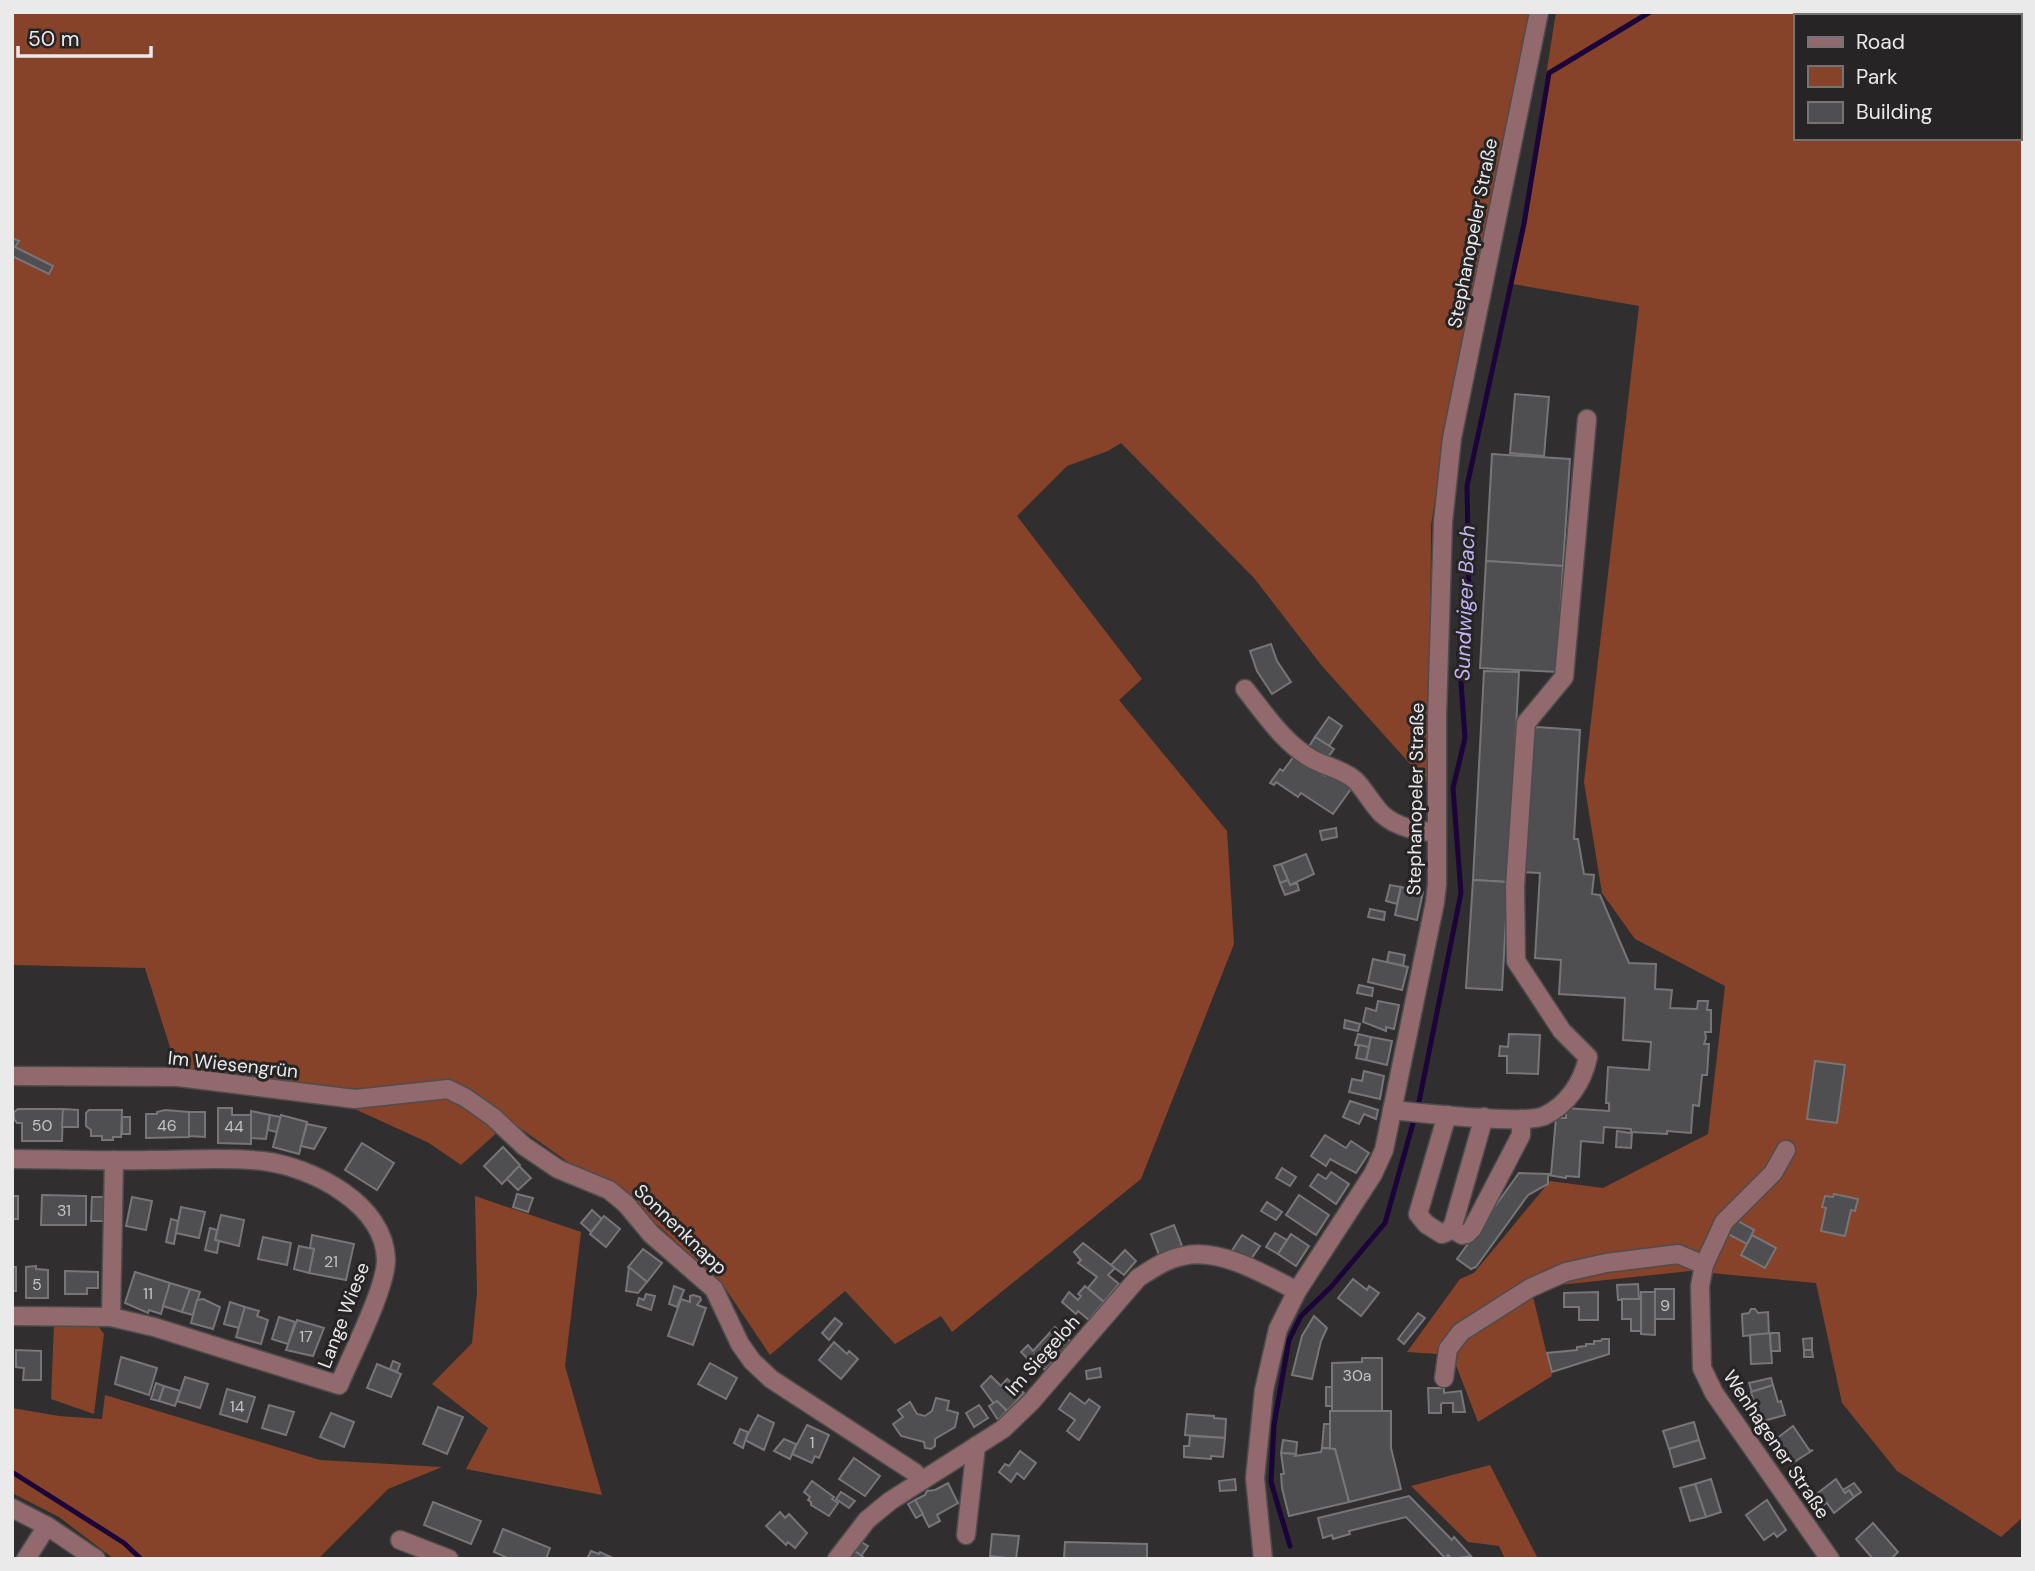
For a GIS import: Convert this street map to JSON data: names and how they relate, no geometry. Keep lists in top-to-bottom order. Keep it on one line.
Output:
{"streets":{"street":["Stephanopeler Straße","Im Wiesengrün","Sonnenknapp","Lange Wiese","Im Siegeloh","Wenhagener Straße"]},"crossings":[["Stephanopeler Straße","Im Siegeloh"],["Im Wiesengrün","Sonnenknapp"],["Sonnenknapp","Im Siegeloh"]],"water":["Sundwiger Bach"],"house_numbers":["50","46","44","31","21","5","11","9","17","30a","14","1"],"legend":["Road","Park","Building"],"scale_bar":"50 m"}
